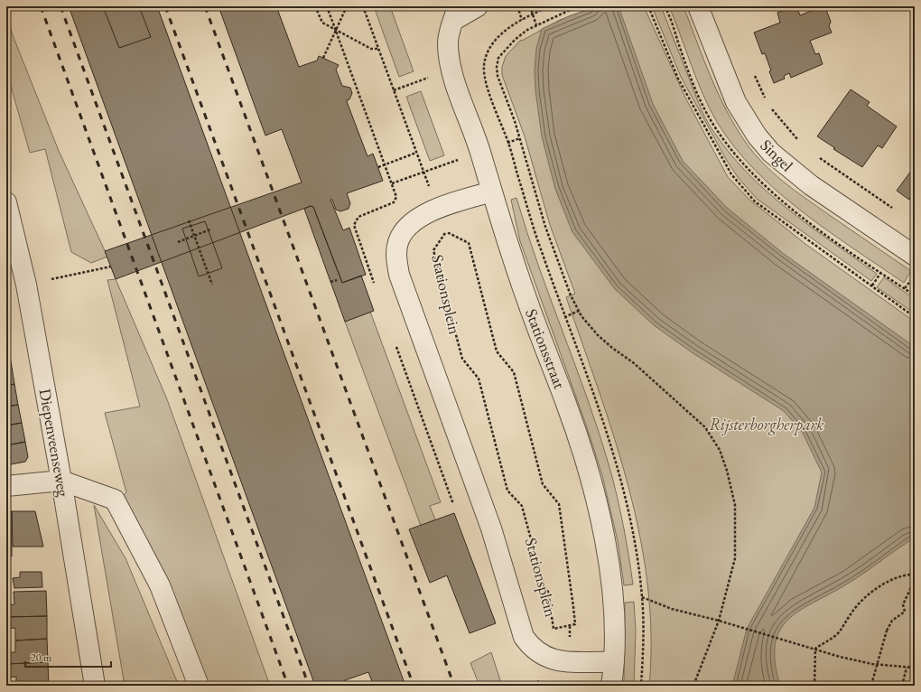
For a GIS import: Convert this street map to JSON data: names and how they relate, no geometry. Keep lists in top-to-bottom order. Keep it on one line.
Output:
{"streets":{"street":["Singel","Stationsplein","Stationsstraat","Diepenveenseweg"]},"crossings":[["Stationsplein","Stationsstraat"]],"parks":["Rijsterborgherpark"],"scale_bar":"20 m"}
